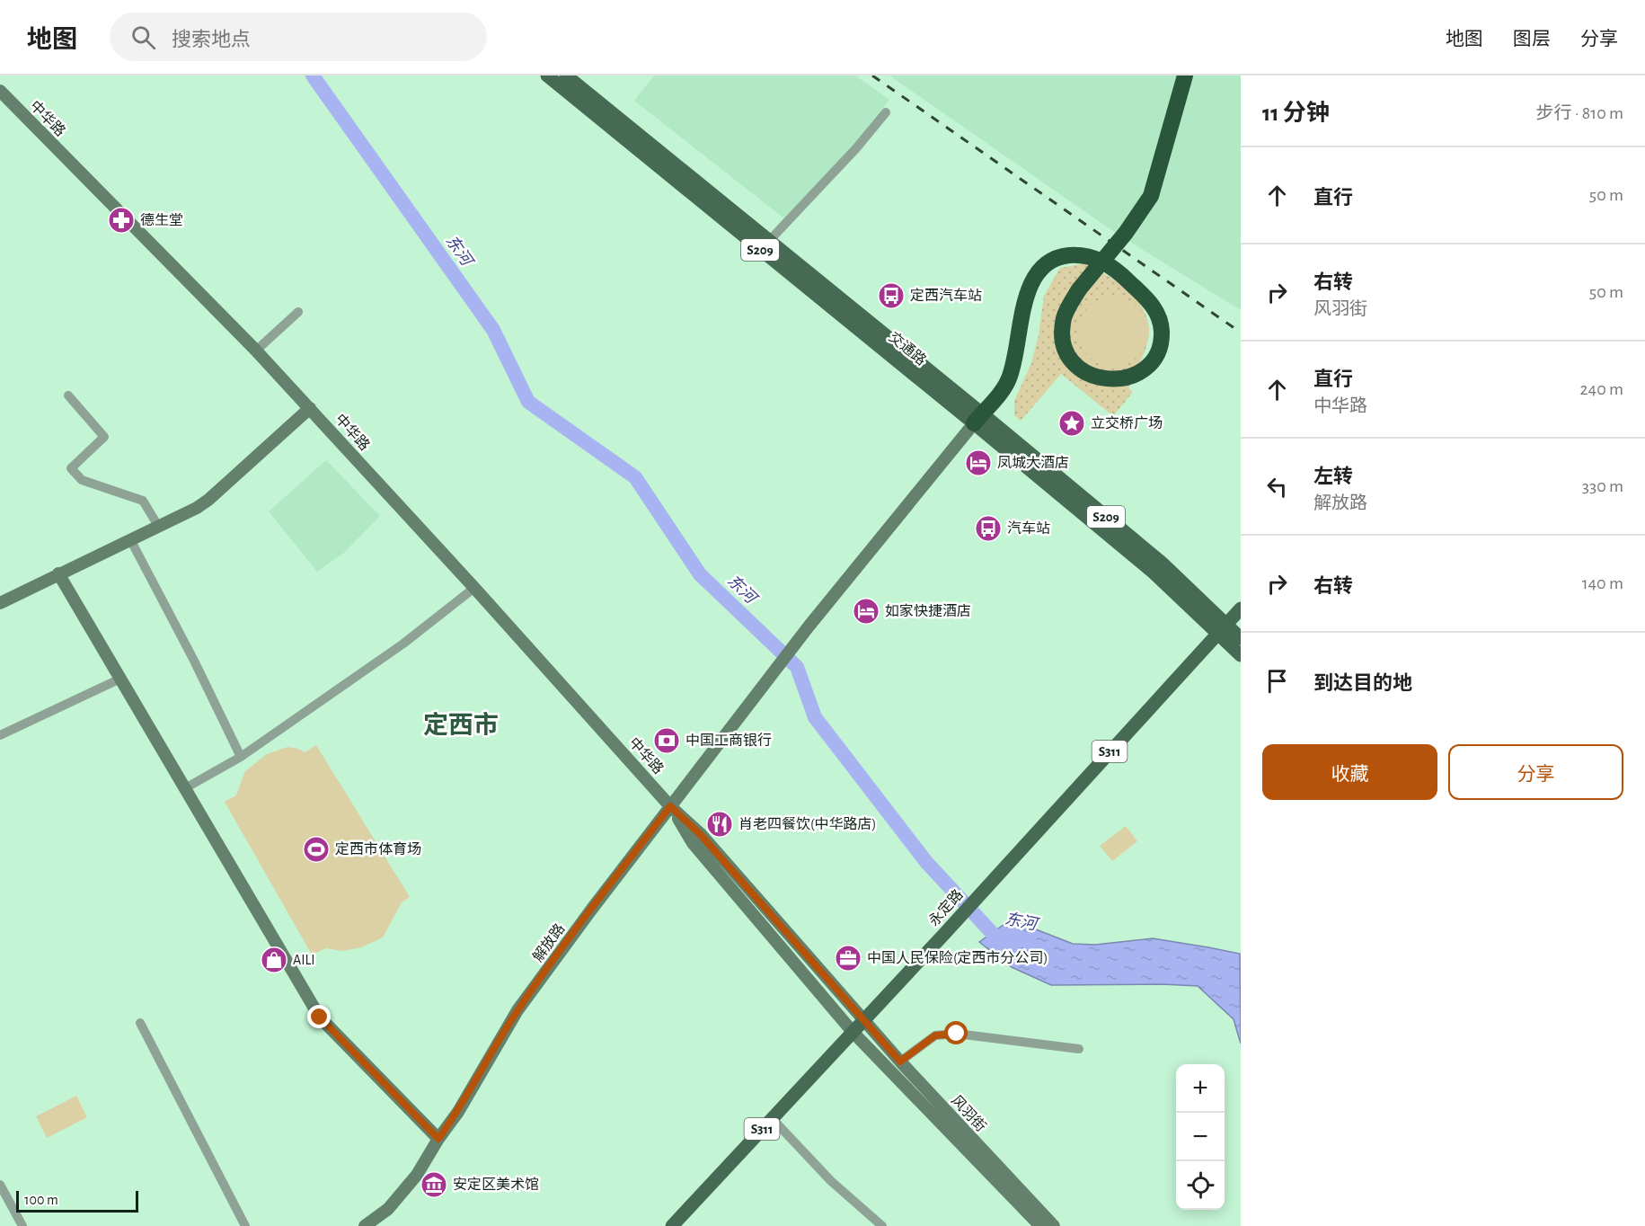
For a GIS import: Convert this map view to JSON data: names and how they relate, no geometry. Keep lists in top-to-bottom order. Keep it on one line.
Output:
{"streets":{"main road":["S209","交通路","S311","永定路"],"street":["中华路","解放路","风羽街"]},"crossings":[["中华路","永定路"],["中华路","解放路"],["中华路","风羽街"],["交通路","永定路"],["交通路","解放路"],["永定路","风羽街"]],"districts":["定西市"],"water":["东河"],"places":{"pharmacy":["德生堂"],"bus stop":["定西汽车站","汽车站"],"place":["立交桥广场"],"hotel":["凤城大酒店","如家快捷酒店"],"bank":["中国工商银行"],"restaurant":["肖老四餐饮(中华路店)"],"sports":["定西市体育场"],"office":["中国人民保险(定西市分公司)"],"shop":["AILI"],"museum":["安定区美术馆"]},"scale_bar":"100 m","page":{"header":"地图","search":"搜索地点","nav":["地图","图层","分享"],"heading":["11 分钟","步行 · 810 m"],"list":[["直行","50 m"],["右转","风羽街","50 m"],["直行","中华路","240 m"],["左转","解放路","330 m"],["右转","140 m"],"到达目的地"],"buttons":["收藏","分享"],"map_buttons":["+","−"],"scale":"100 m"}}
